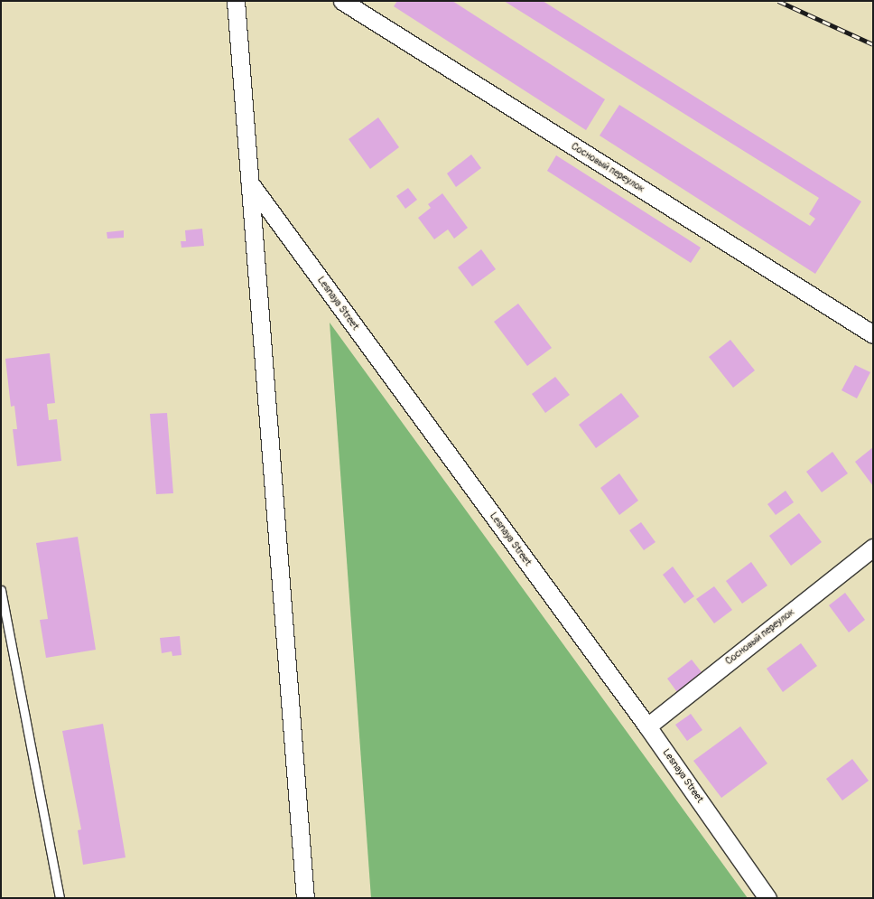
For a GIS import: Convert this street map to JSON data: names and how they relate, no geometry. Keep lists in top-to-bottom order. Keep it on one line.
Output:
{"streets":{"street":["Сосновый переулок","Lesnaya Street"]},"crossings":[["Сосновый переулок","Lesnaya Street"]]}
